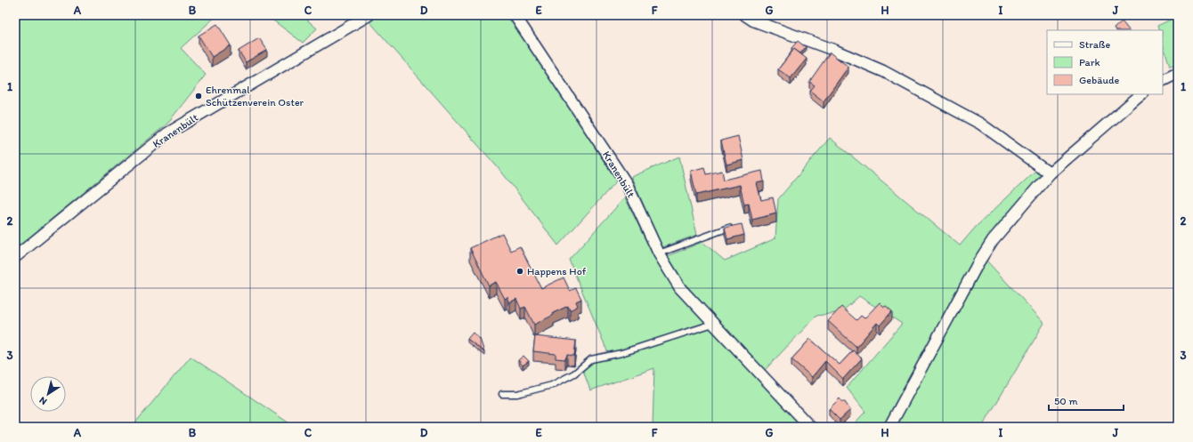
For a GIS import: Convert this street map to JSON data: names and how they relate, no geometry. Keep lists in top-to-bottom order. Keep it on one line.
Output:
{"streets":{"street":["Kranenbült"]},"places":["Ehrenmal Schützenverein Oster","Happens Hof"],"legend":["Straße","Park","Gebäude"],"scale_bar":"50 m","north":"bottom left","grid":{"columns":["A","B","C","D","E","F","G","H","I","J"],"rows":["1","2","3"]}}
